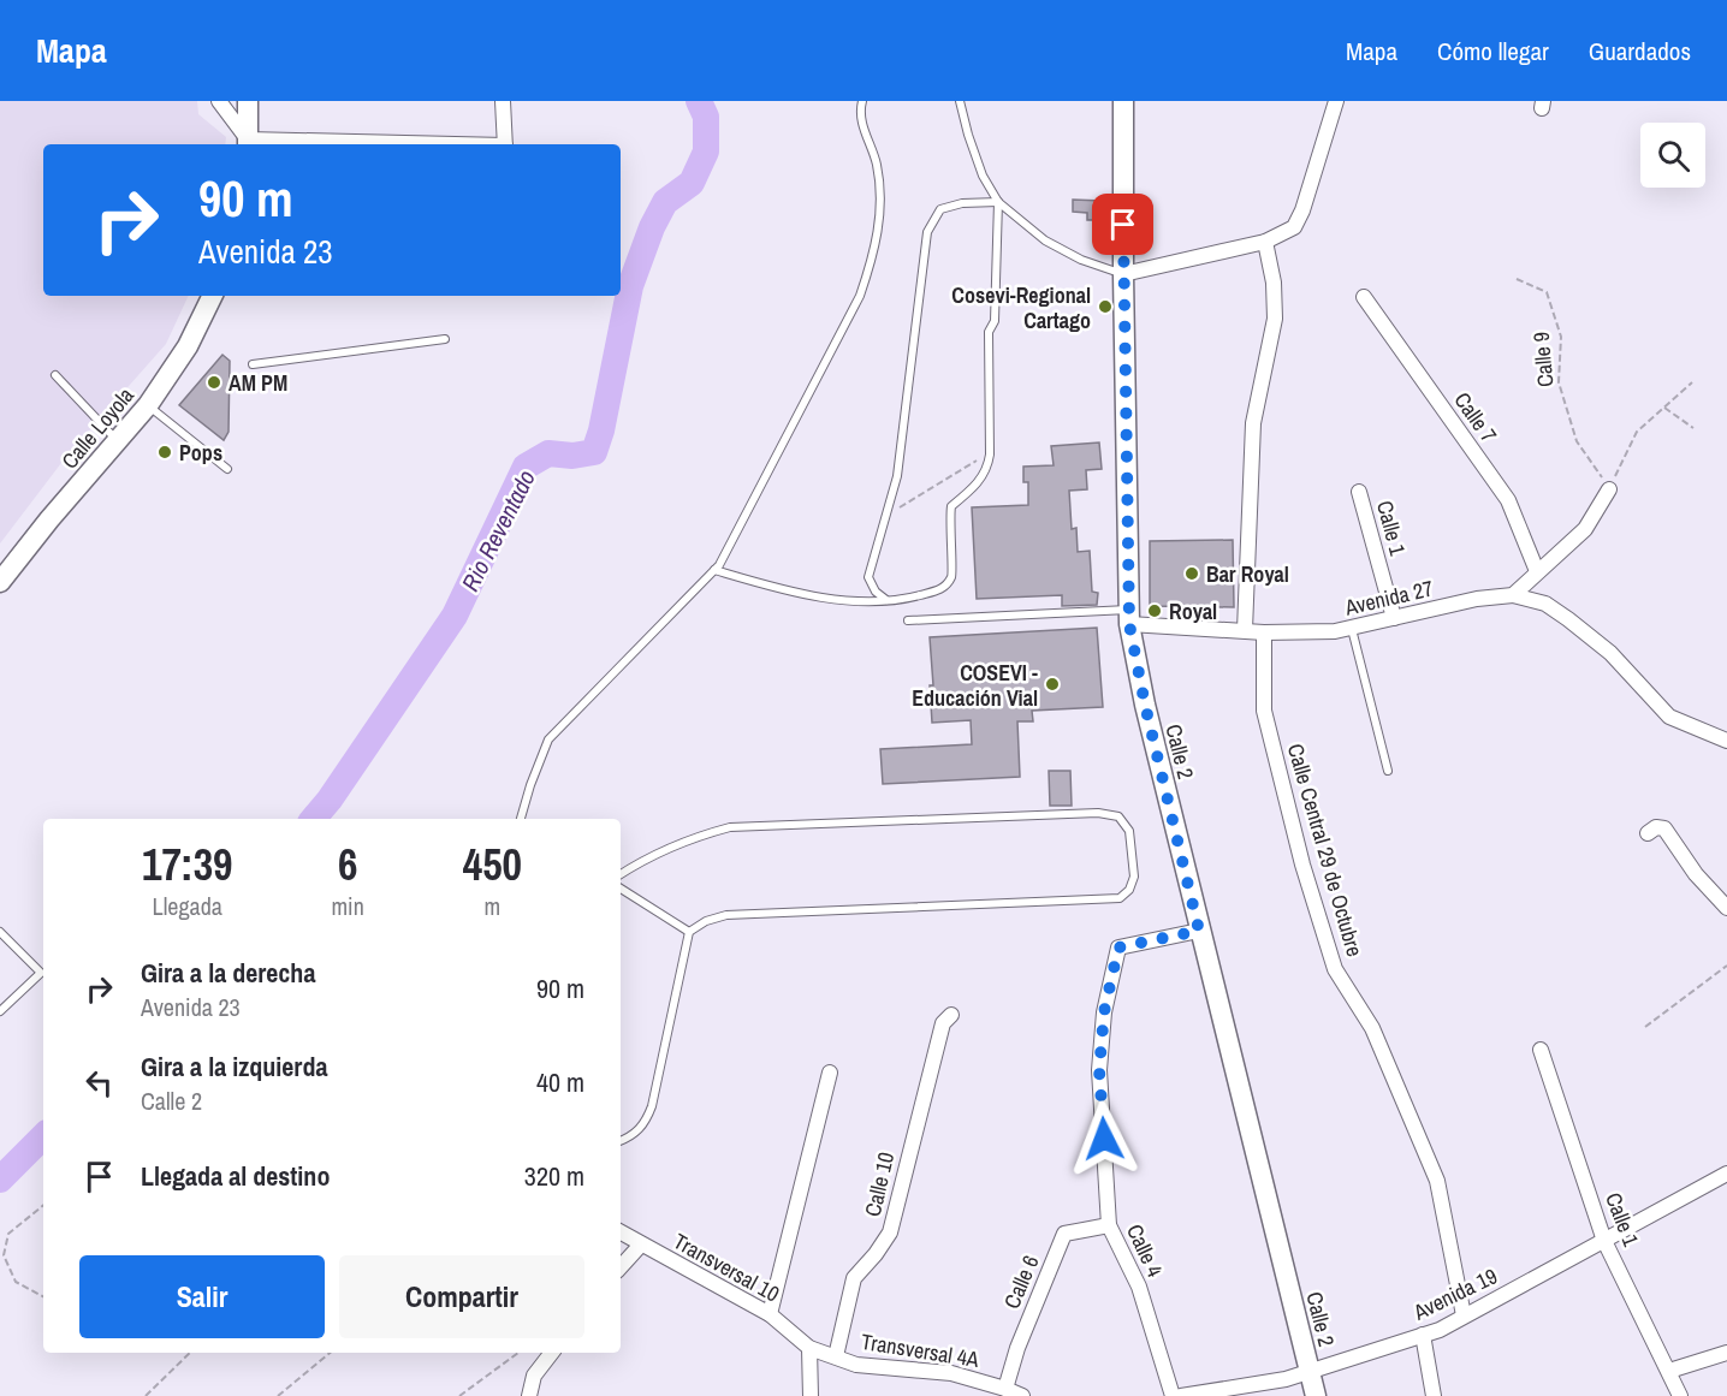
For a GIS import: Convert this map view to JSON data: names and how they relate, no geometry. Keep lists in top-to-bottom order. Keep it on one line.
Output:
{"streets":{"street":["Calle 7","Calle Loyola","Calle 1","Avenida 27","Calle 2","Calle Central 29 de Octubre","Calle 10","Calle 4","Transversal 10","Calle 6","Avenida 19","Transversal 4A"],"path":["Calle 9"]},"crossings":[["Calle 1","Avenida 27"],["Calle 1","Avenida 19"],["Avenida 27","Calle 2"],["Avenida 27","Calle Central 29 de Octubre"],["Calle 2","Calle 4"],["Calle 2","Avenida 19"],["Calle Central 29 de Octubre","Avenida 19"],["Calle 10","Transversal 4A"],["Calle 4","Calle 6"],["Transversal 10","Transversal 4A"],["Calle 6","Transversal 4A"]],"water":["Rio Reventado"],"places":["Cosevi-Regional Cartago","AM PM","Pops","Bar Royal","Royal","COSEVI - Educación Vial"],"page":{"header":"Mapa","nav":["Mapa","Cómo llegar","Guardados"],"turn":["90 m","Avenida 23"],"eta":["17:39","Llegada","6","min","450","m"],"list":[{"name":"Gira a la derecha","note":"Avenida 23","value":"90 m"},{"name":"Gira a la izquierda","note":"Calle 2","value":"40 m"},{"name":"Llegada al destino","value":"320 m"}],"buttons":["Salir","Compartir"]}}
